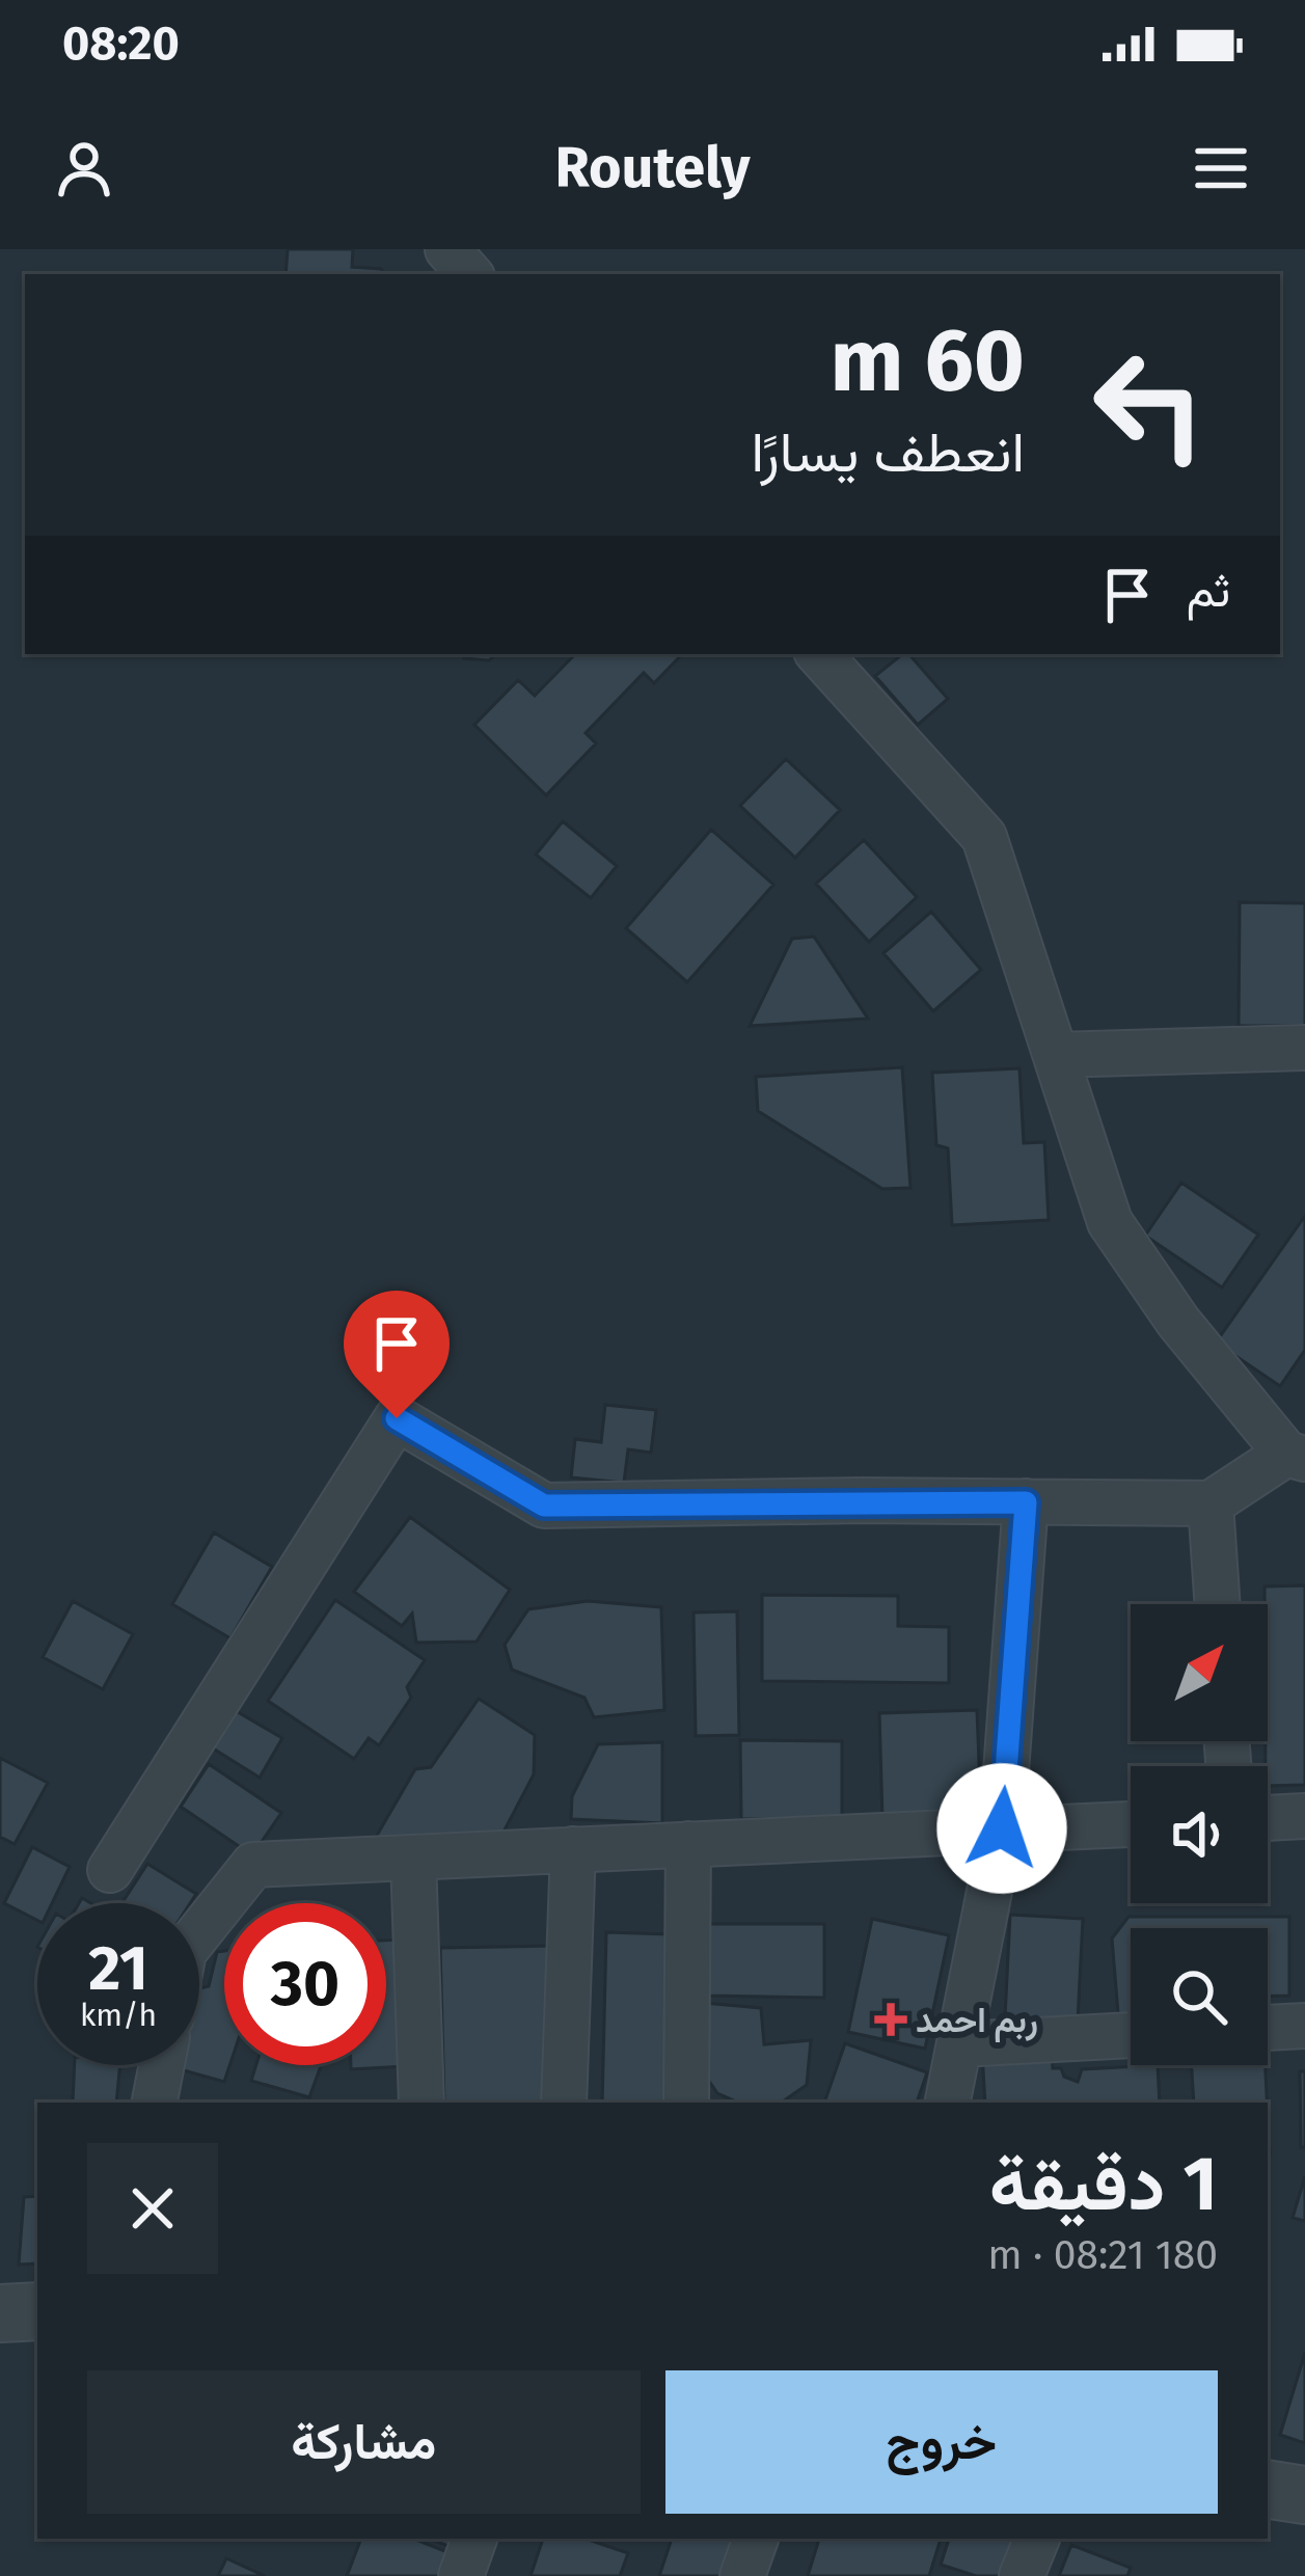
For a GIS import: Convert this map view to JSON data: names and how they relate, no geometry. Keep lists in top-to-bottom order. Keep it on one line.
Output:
{"places":{"health":["ربم احمد"]},"north":"top right","page":{"status":"08:20","header":"Routely","turn":["60 m","انعطف يسارًا"],"then":"ثم","speed":"21 km/h","limit":"30","heading":["1 دقيقة","180 m · 08:21"],"buttons":["خروج","مشاركة"]}}
